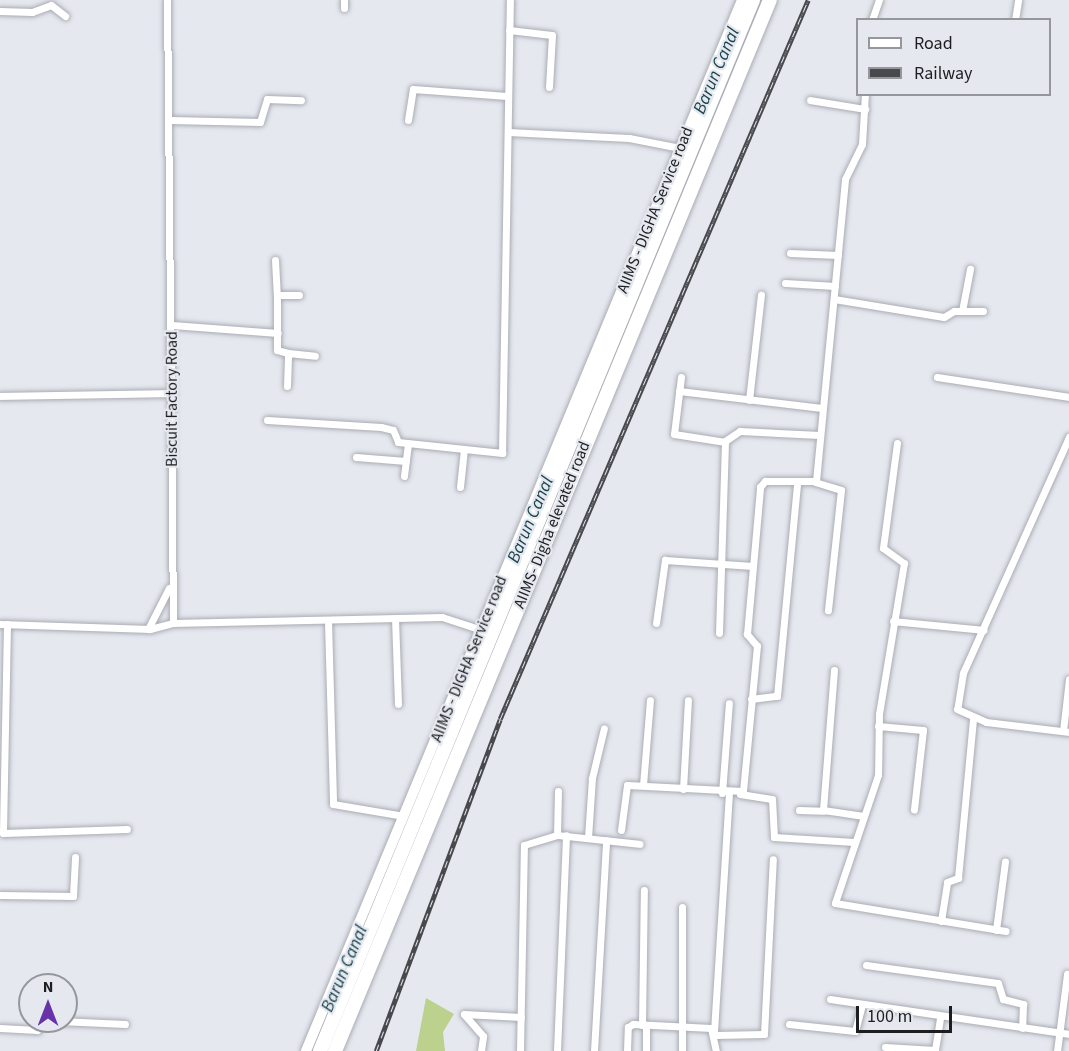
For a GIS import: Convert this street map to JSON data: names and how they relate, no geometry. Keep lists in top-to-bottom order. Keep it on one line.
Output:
{"streets":{"highway":["AIIMS- Digha elevated road"],"main road":["AIIMS - DIGHA Service road"],"street":["Biscuit Factory Road"]},"water":["Barun Canal"],"legend":["Road","Railway"],"scale_bar":"100 m","north":"top"}
